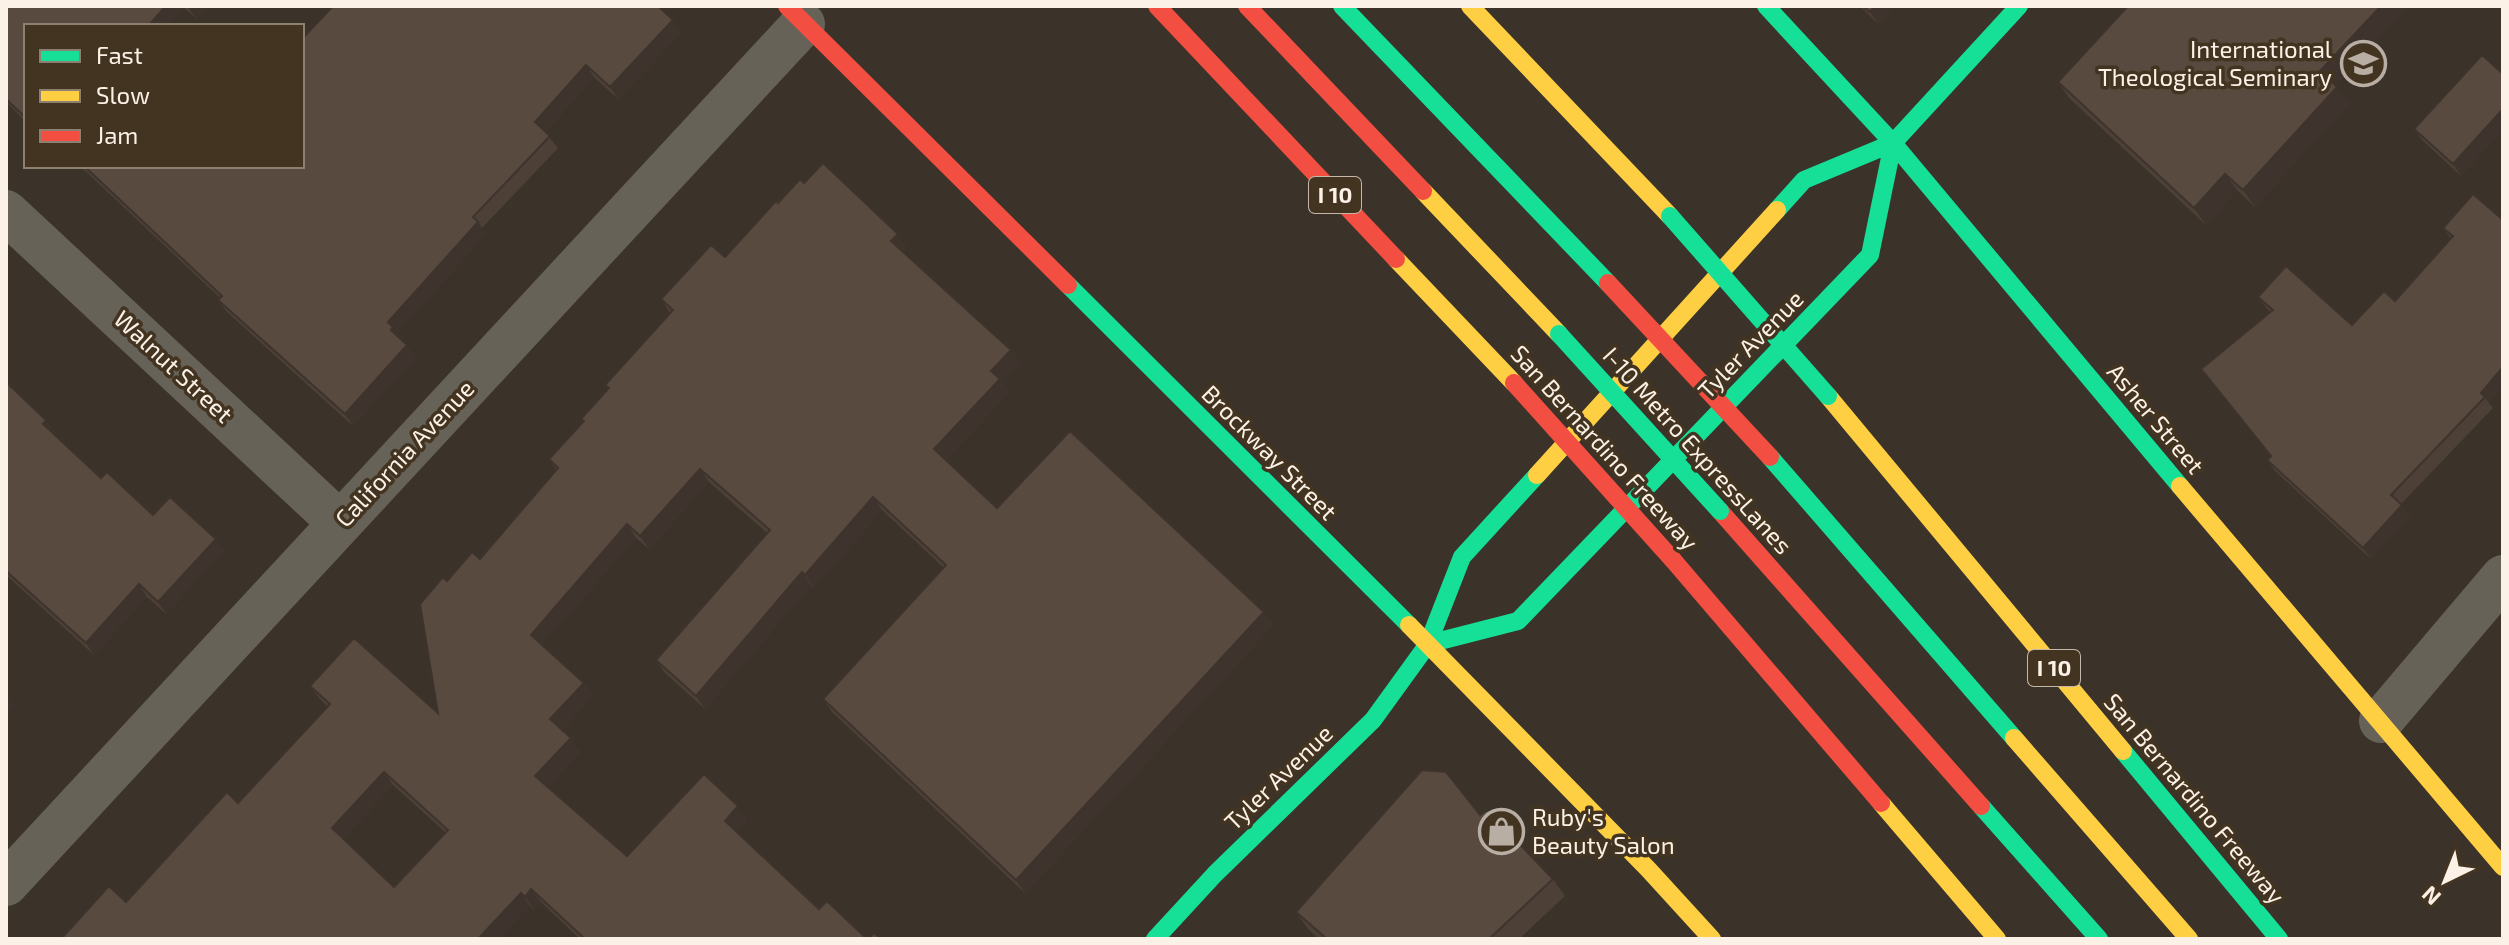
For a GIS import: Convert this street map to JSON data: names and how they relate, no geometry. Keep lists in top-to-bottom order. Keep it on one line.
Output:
{"streets":{"main road":["I 10","Tyler Avenue","Asher Street","San Bernardino Freeway","I-10 Metro ExpressLanes","Brockway Street"],"street":["Walnut Street","California Avenue"]},"crossings":[["Tyler Avenue","Asher Street"],["Tyler Avenue","Brockway Street"],["Walnut Street","California Avenue"],["Brockway Street","California Avenue"]],"places":{"school or university":["International Theological Seminary"],"shop":["Ruby's Beauty Salon"]},"legend":["Fast","Slow","Jam"],"north":"bottom left"}
